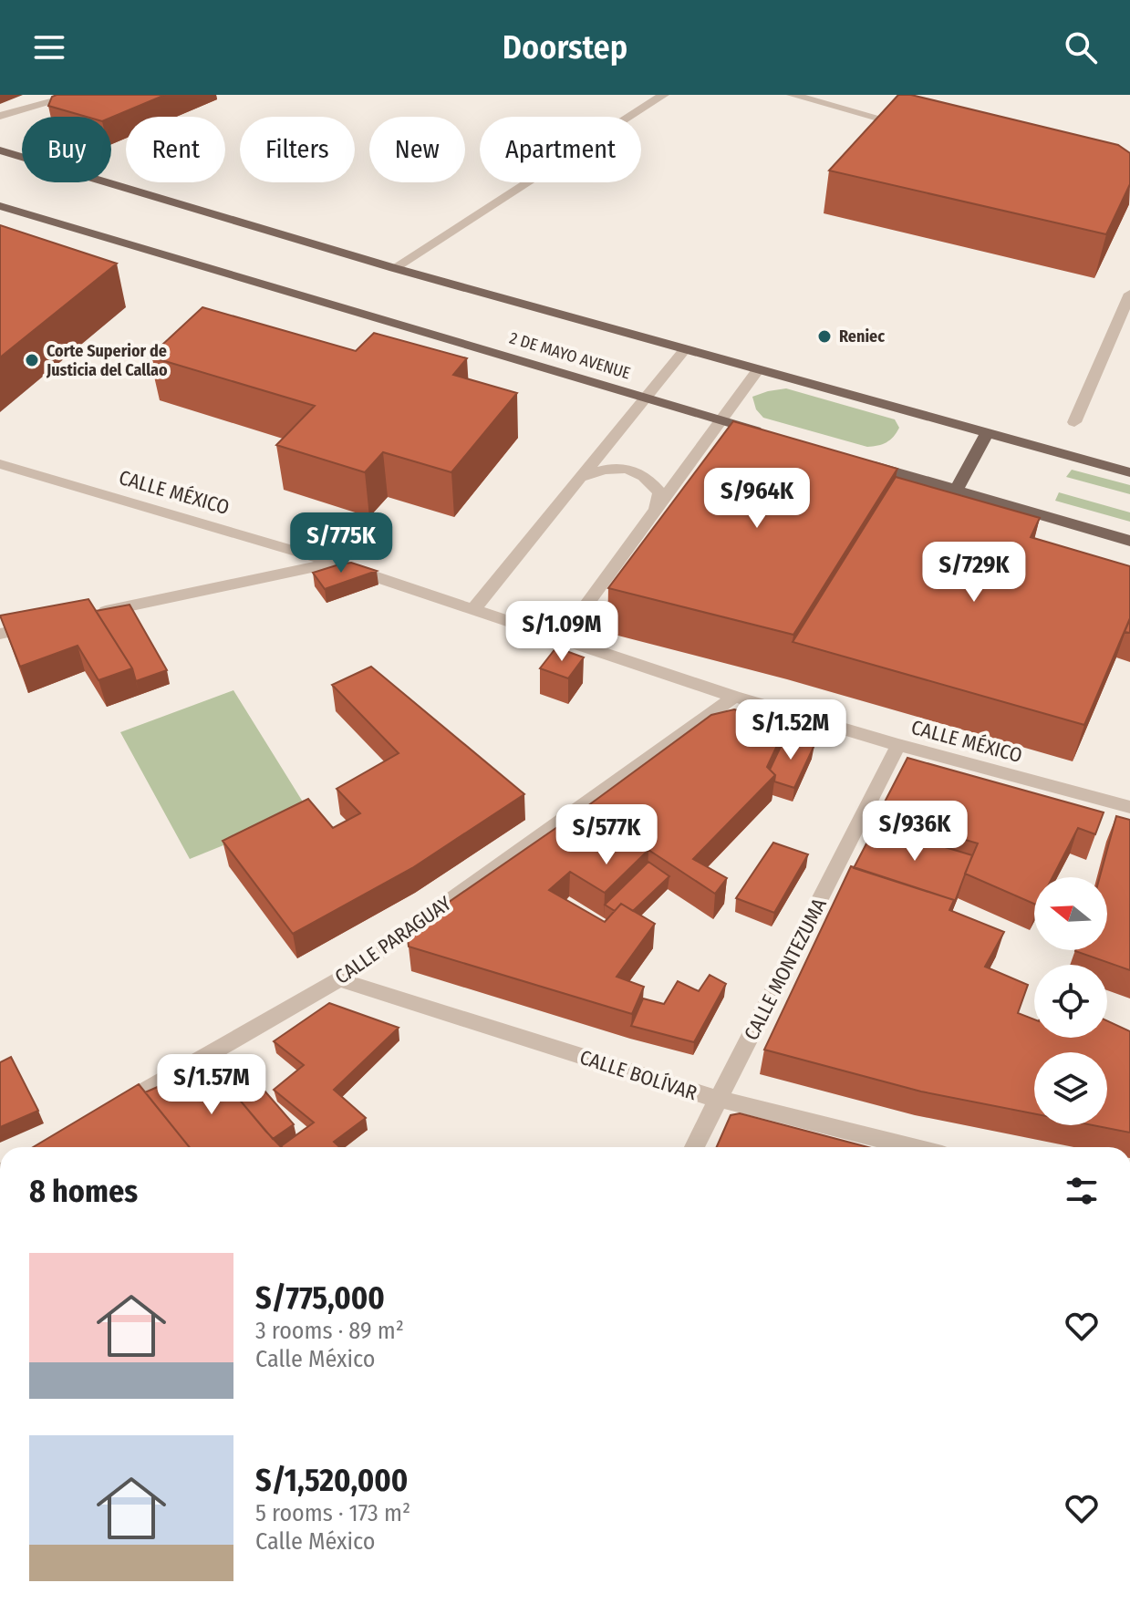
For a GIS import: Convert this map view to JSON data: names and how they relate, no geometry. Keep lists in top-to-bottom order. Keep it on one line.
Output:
{"streets":{"main road":["2 DE MAYO AVENUE"],"street":["CALLE MÉXICO","CALLE PARAGUAY","CALLE MONTEZUMA","CALLE BOLÍVAR"]},"crossings":[["CALLE MÉXICO","CALLE PARAGUAY"],["CALLE MÉXICO","CALLE MONTEZUMA"],["CALLE PARAGUAY","CALLE BOLÍVAR"],["CALLE MONTEZUMA","CALLE BOLÍVAR"]],"places":["Reniec","Corte Superior de Justicia del Callao"],"north":"left","page":{"header":"Doorstep","chip":["Buy","Rent","Filters","New","Apartment"],"price":["S/964K","S/775K","S/729K","S/1.09M","S/1.52M","S/936K","S/577K","S/1.57M"],"heading":"8 homes","list":[{"name":"S/775,000","note":"3 rooms · 89 m² · Calle México"},{"name":"S/1,520,000","note":"5 rooms · 173 m² · Calle México"}]}}
